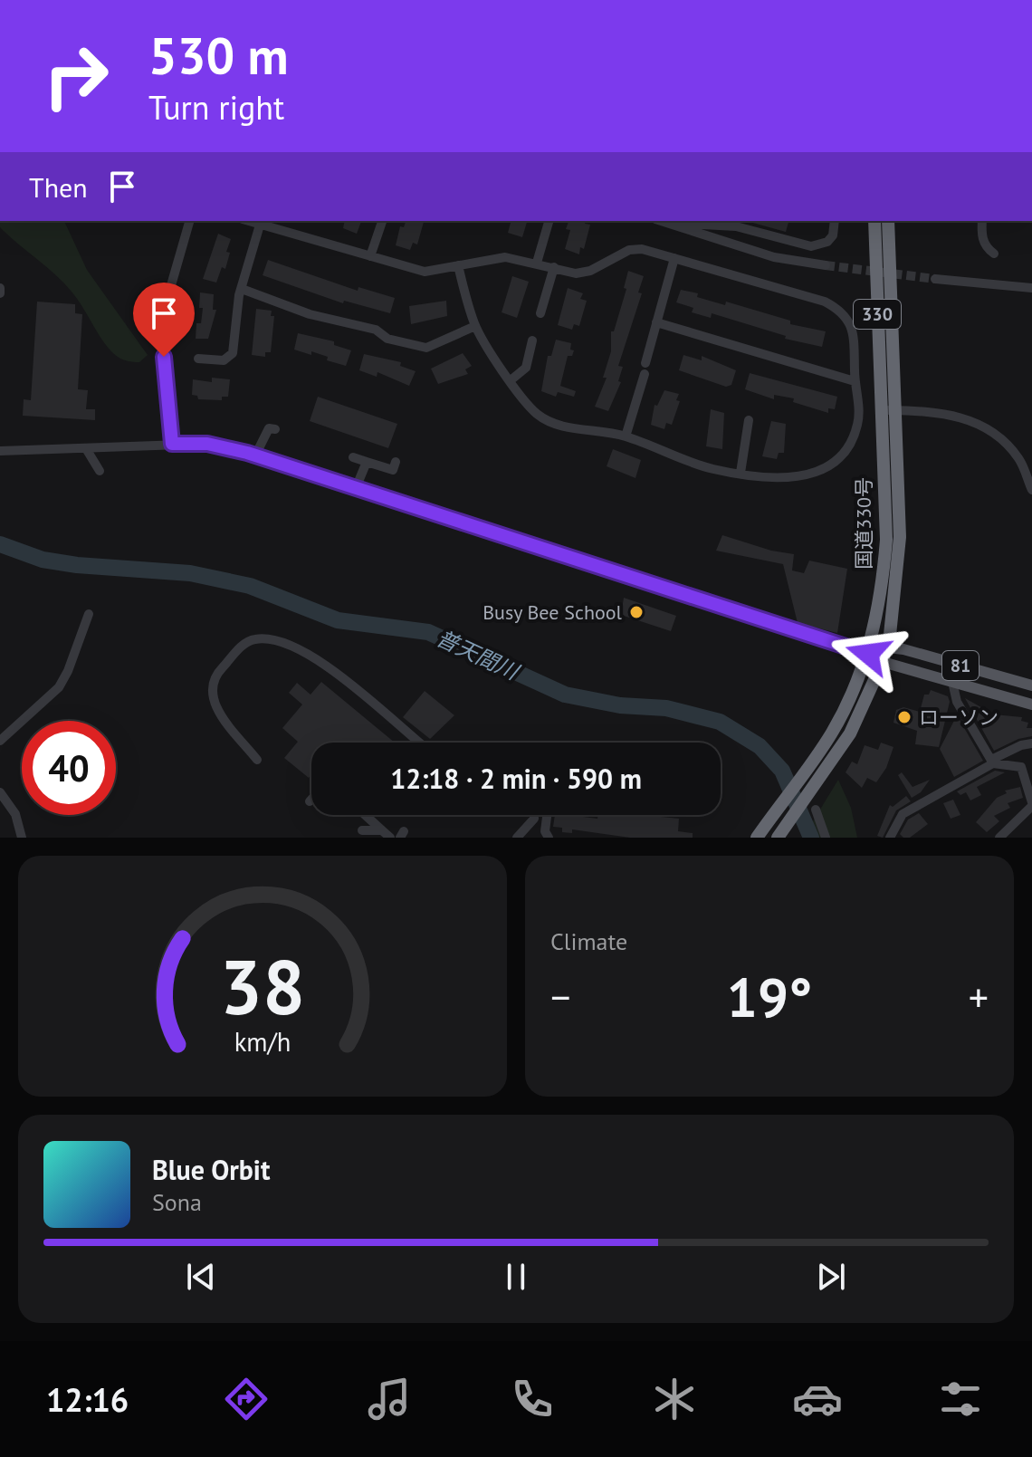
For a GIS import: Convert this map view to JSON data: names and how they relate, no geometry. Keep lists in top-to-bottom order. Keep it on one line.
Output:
{"streets":{"highway":["330","国道330号"],"main road":["81"]},"crossings":[["国道330号","81"]],"water":["普天間川"],"places":["Busy Bee School","ローソン"],"page":{"turn":["530 m","Turn right"],"then":"Then","limit":"40","trip":"12:18 · 2 min · 590 m","tile":"Climate","heat":["−","19°","+"],"song":["Blue Orbit","Sona"],"tabs":"12:16","gauge":["38","km/h"]}}
